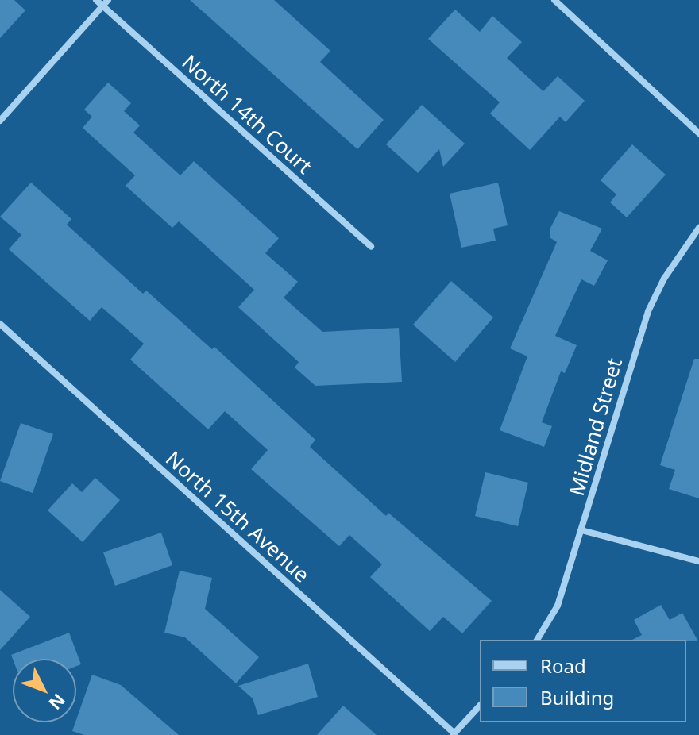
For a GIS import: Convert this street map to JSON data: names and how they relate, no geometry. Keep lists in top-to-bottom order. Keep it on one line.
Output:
{"streets":{"street":["North 14th Court","Midland Street","North 15th Avenue"]},"legend":["Road","Building"],"north":"bottom right"}
